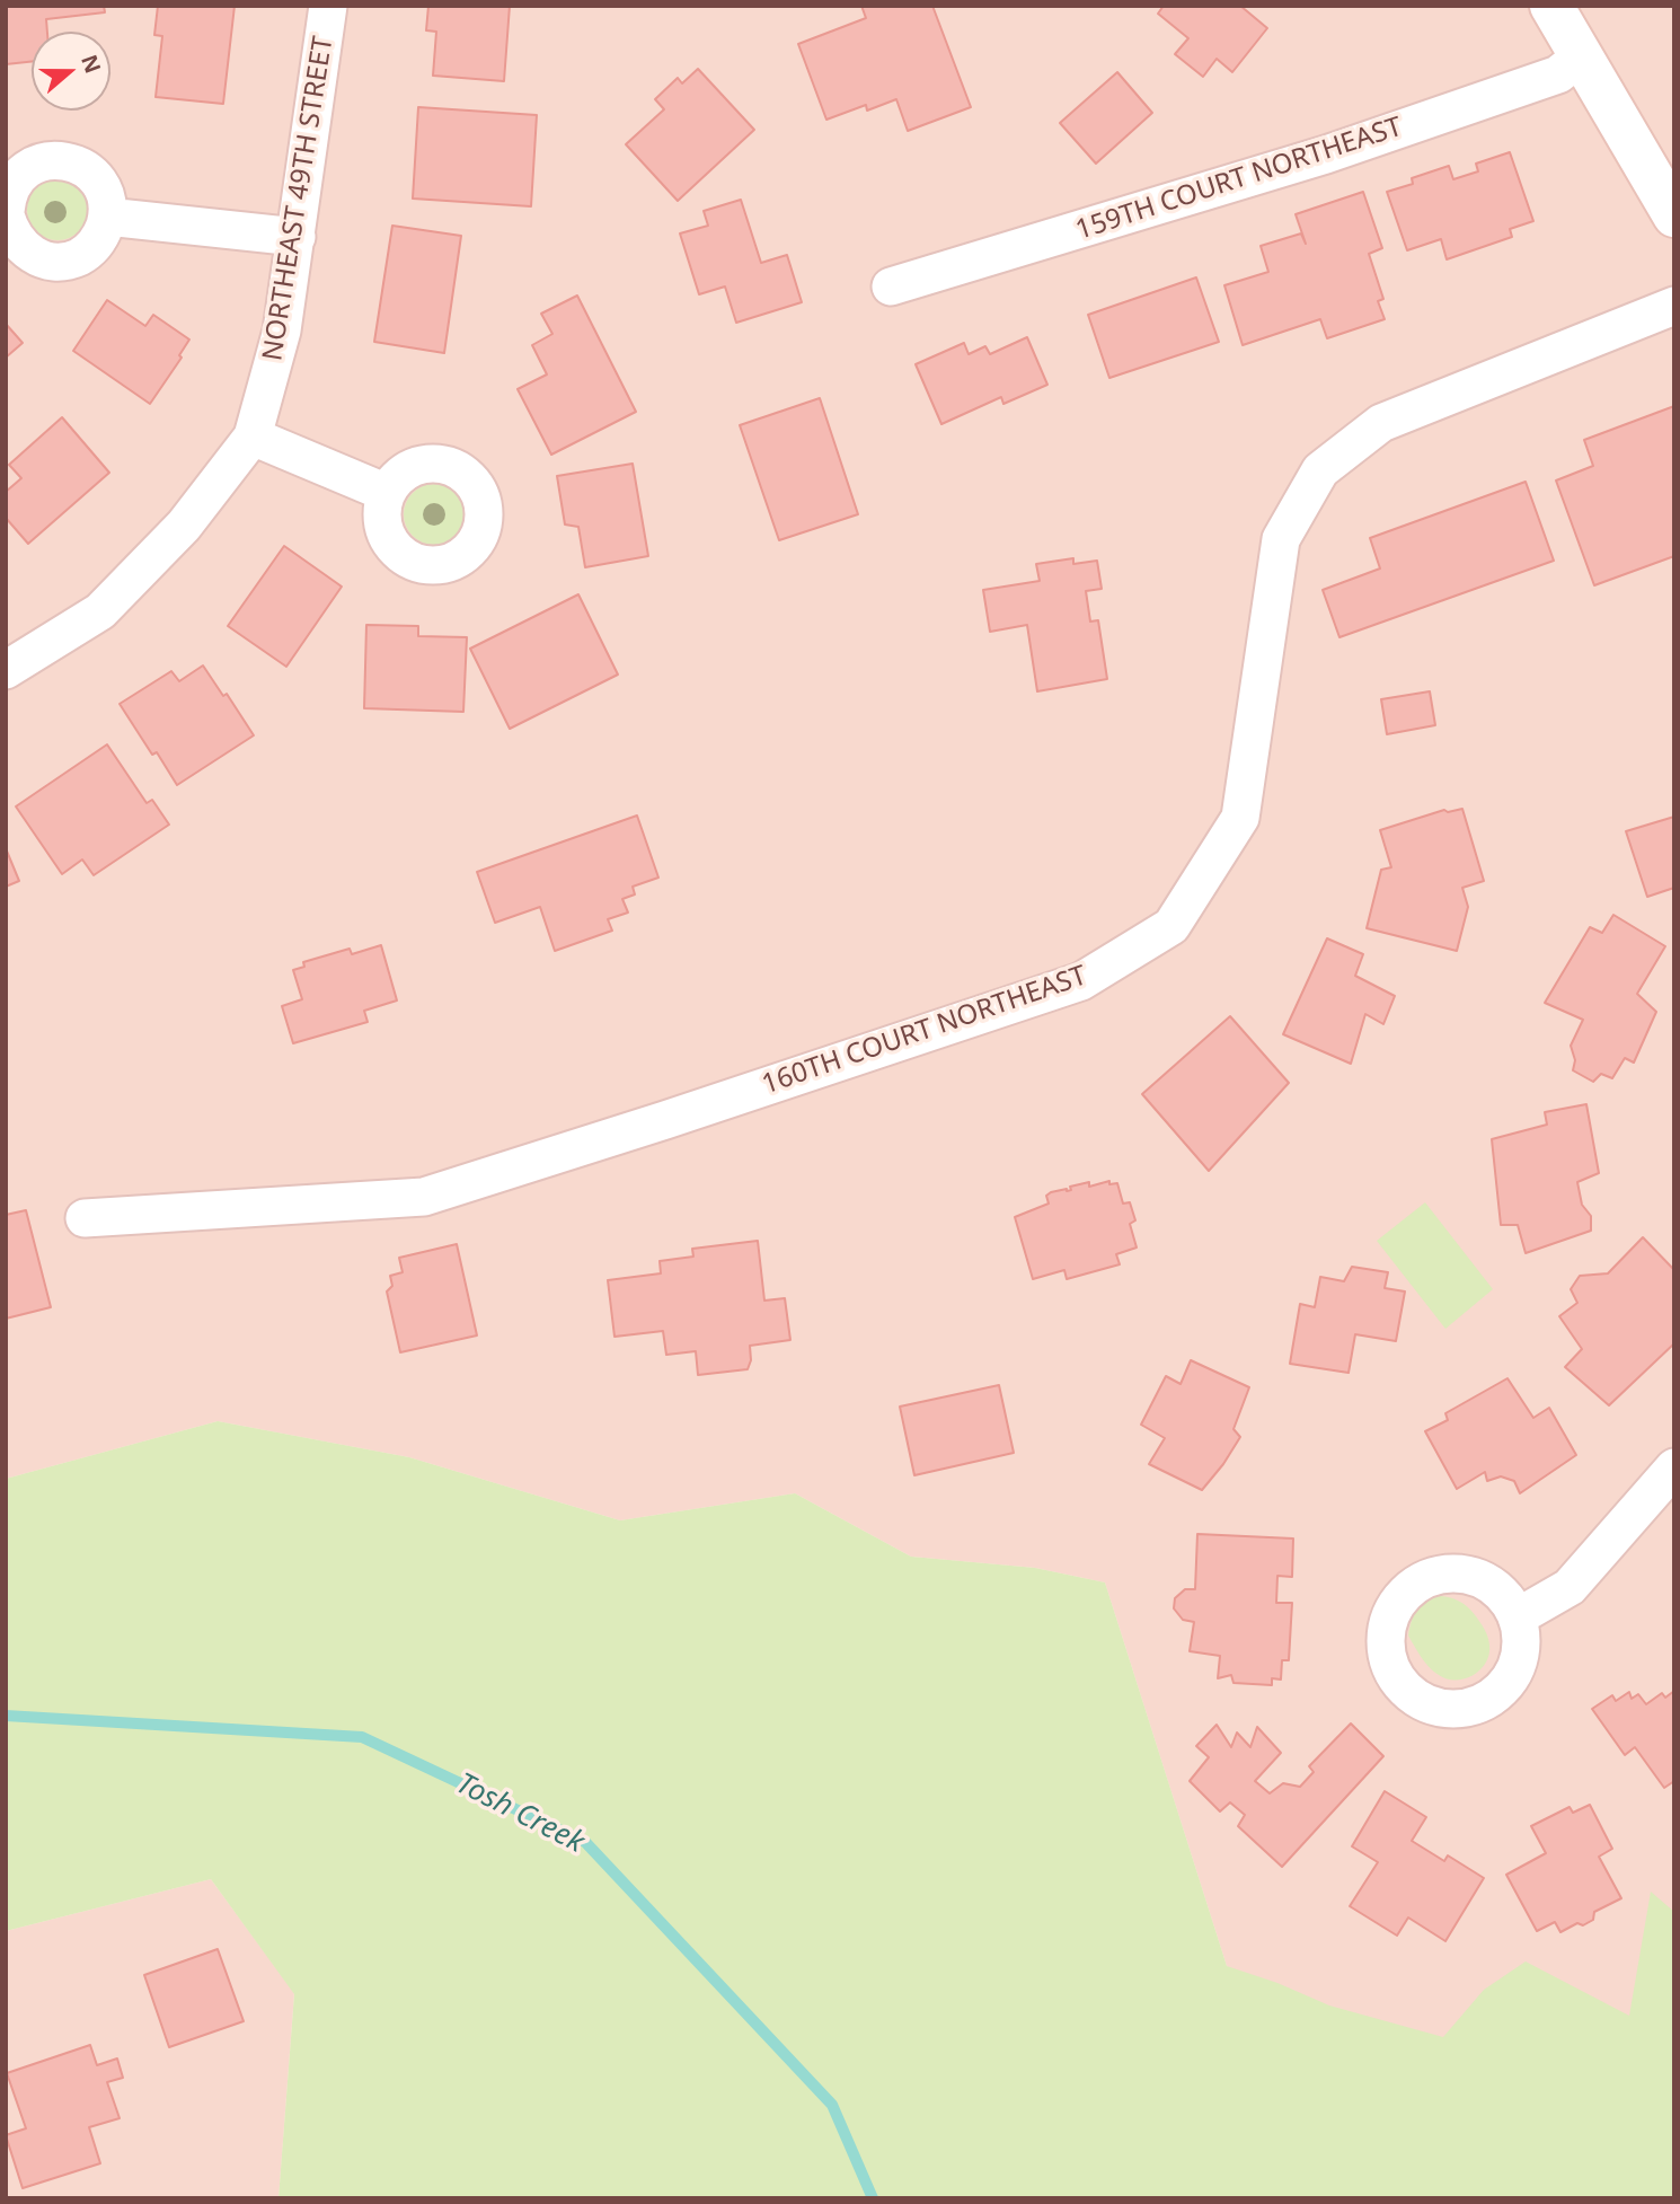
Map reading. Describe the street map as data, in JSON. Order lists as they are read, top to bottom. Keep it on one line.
{"streets":{"street":["159TH COURT NORTHEAST","NORTHEAST 49TH STREET","160TH COURT NORTHEAST"]},"water":["Tosh Creek"],"north":"right"}
